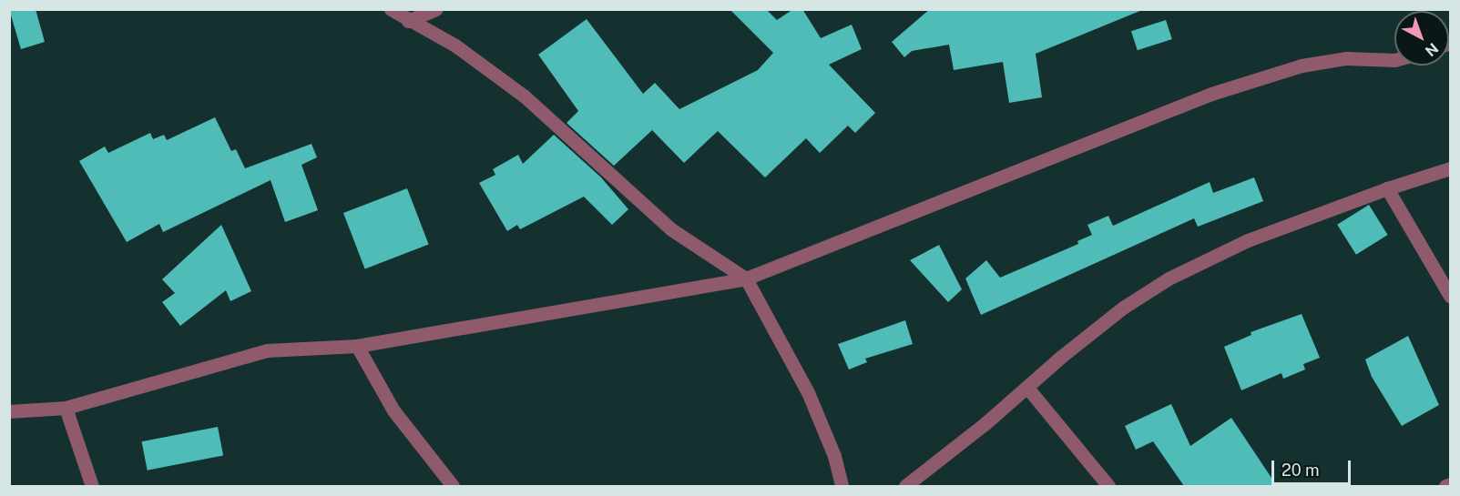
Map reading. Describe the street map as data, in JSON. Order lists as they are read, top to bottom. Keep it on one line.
{"scale_bar":"20 m","north":"bottom right"}
